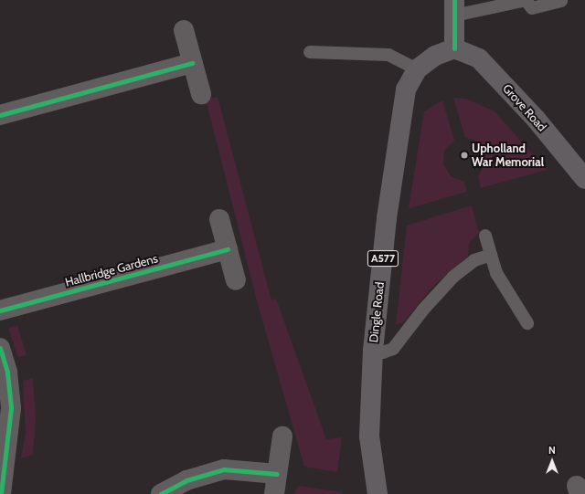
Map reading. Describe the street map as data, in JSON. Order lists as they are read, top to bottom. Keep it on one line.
{"streets":{"main road":["Grove Road","A577","Dingle Road"],"street":["Hallbridge Gardens"]},"crossings":[["Grove Road","Dingle Road"]],"places":["Upholland War Memorial"],"north":"top"}
